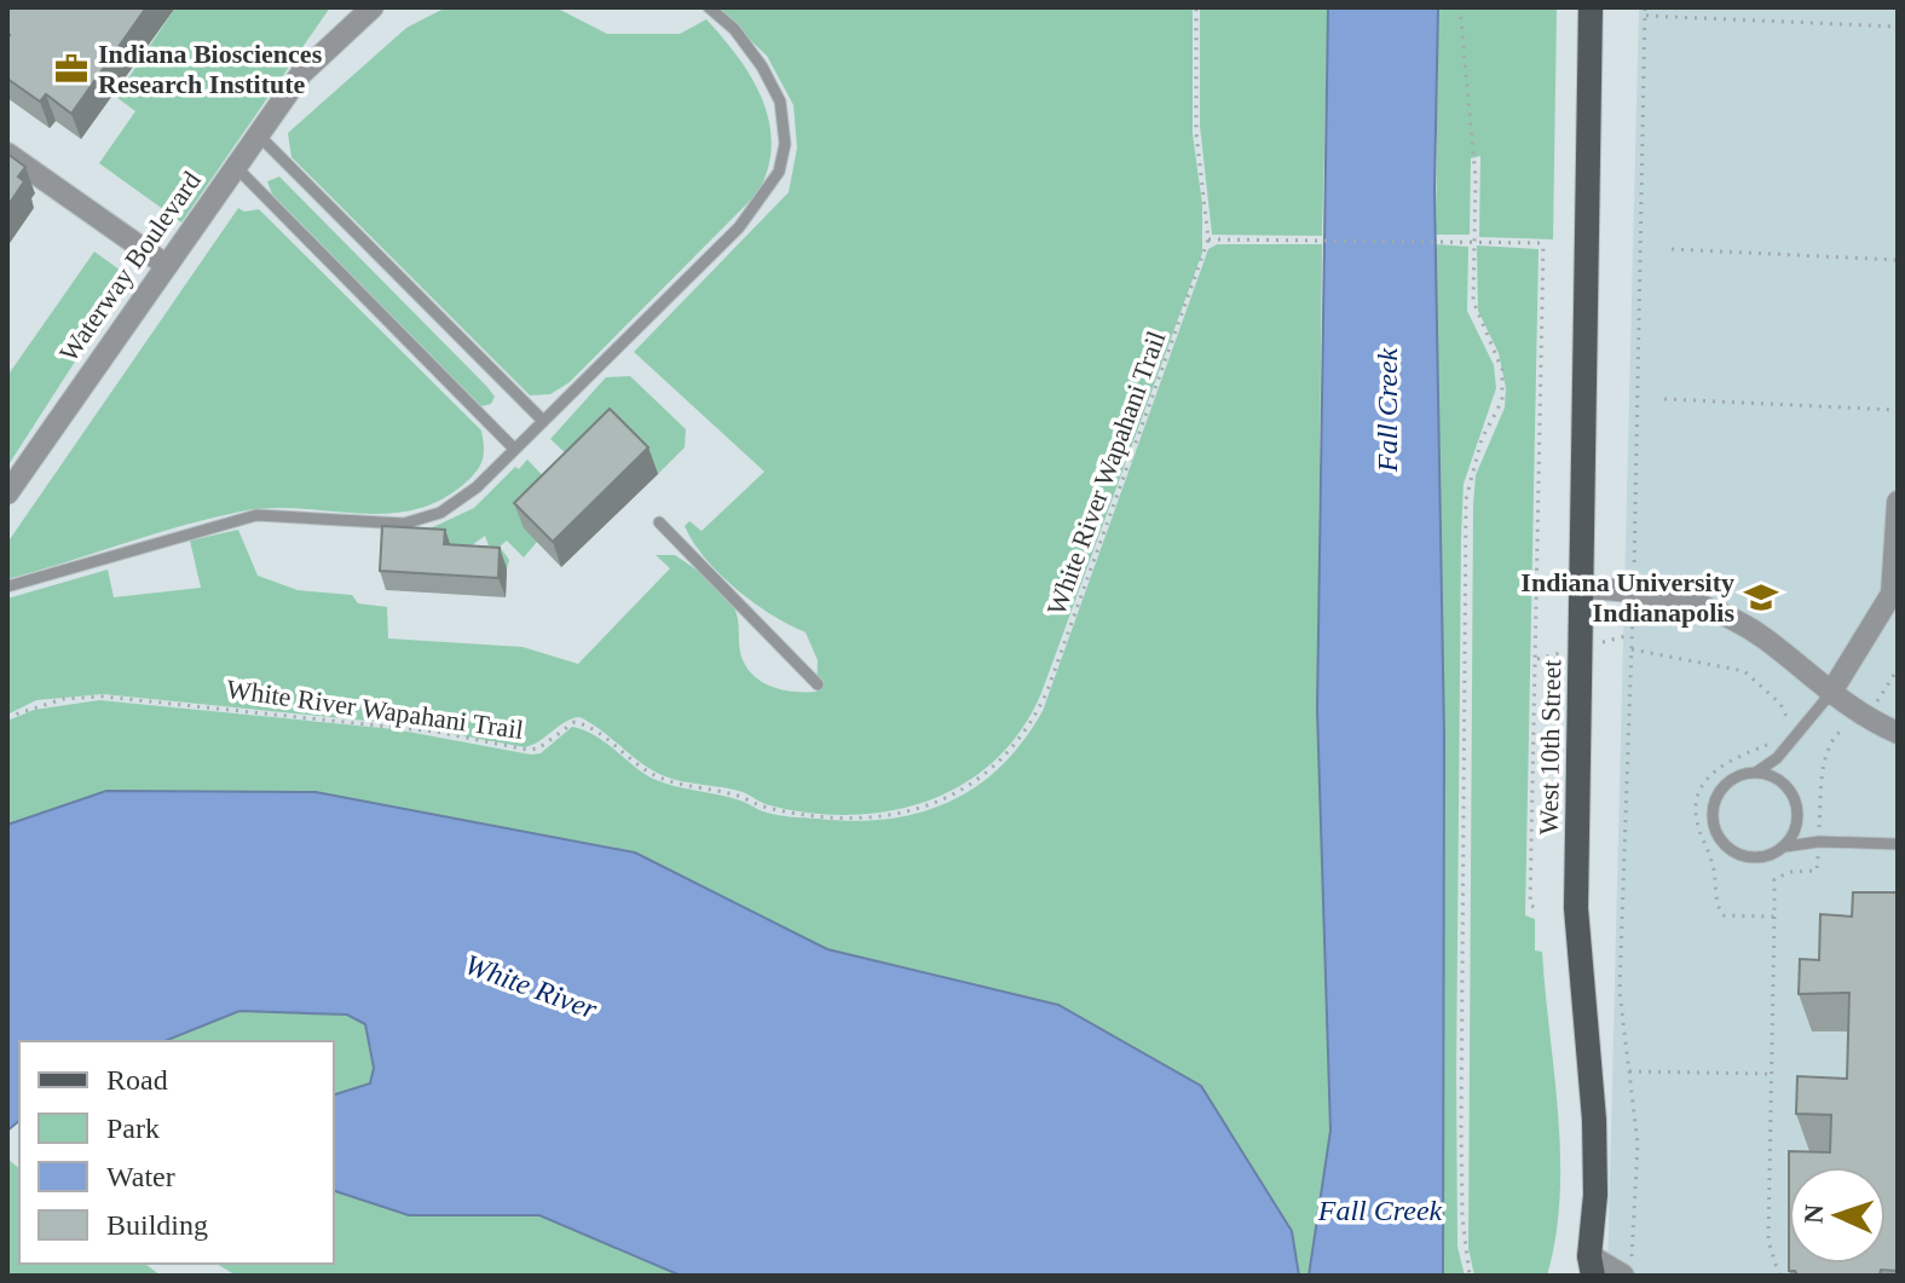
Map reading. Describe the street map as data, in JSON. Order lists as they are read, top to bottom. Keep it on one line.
{"streets":{"main road":["West 10th Street"],"street":["Waterway Boulevard"],"path":["White River Wapahani Trail"]},"water":["Fall Creek","White River"],"places":{"office":["Indiana Biosciences Research Institute"],"school or university":["Indiana University Indianapolis"]},"legend":["Road","Park","Water","Building"],"north":"left"}
